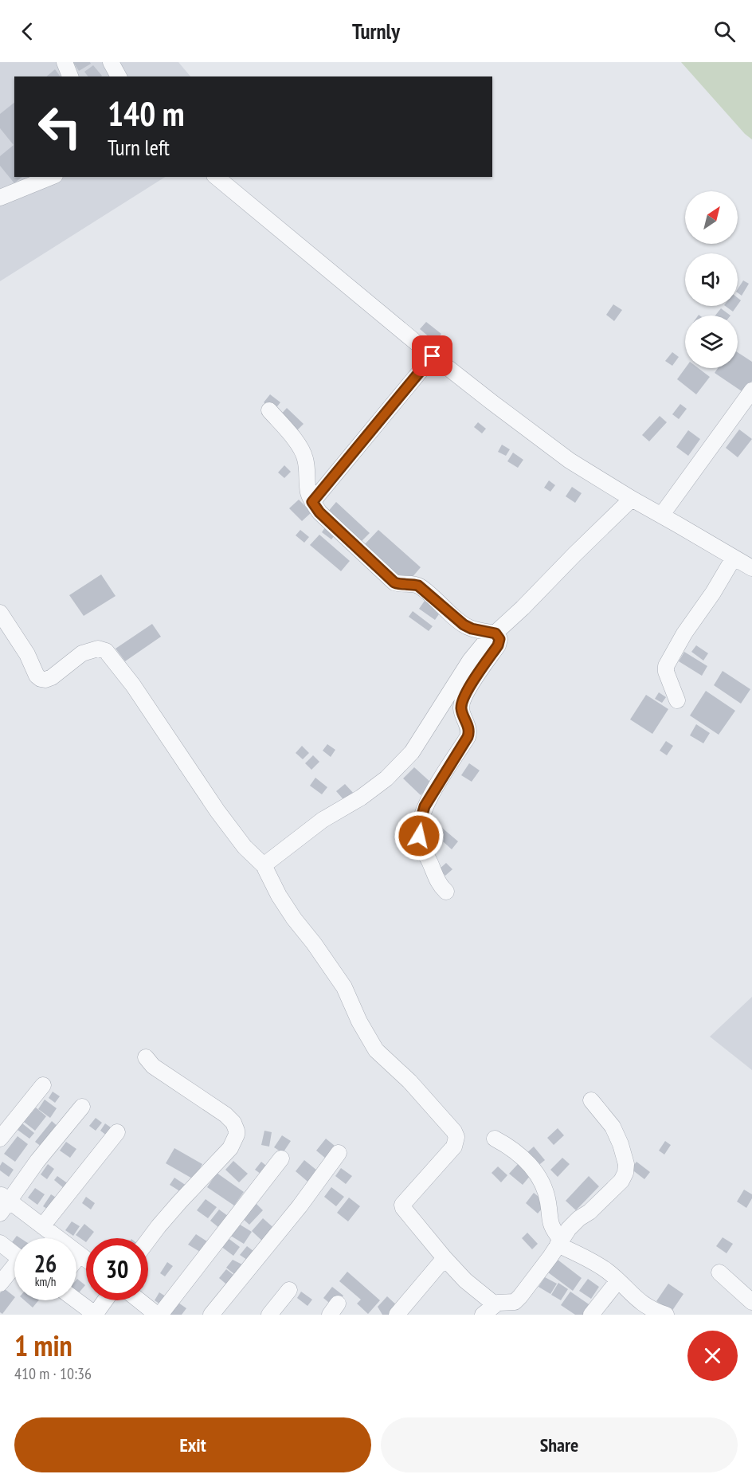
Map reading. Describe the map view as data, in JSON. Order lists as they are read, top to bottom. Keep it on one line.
{"north":"top right","page":{"header":"Turnly","turn":["140 m","Turn left"],"speed":"26 km/h","limit":"30","heading":["1 min","410 m · 10:36"],"buttons":["Exit","Share"]}}
